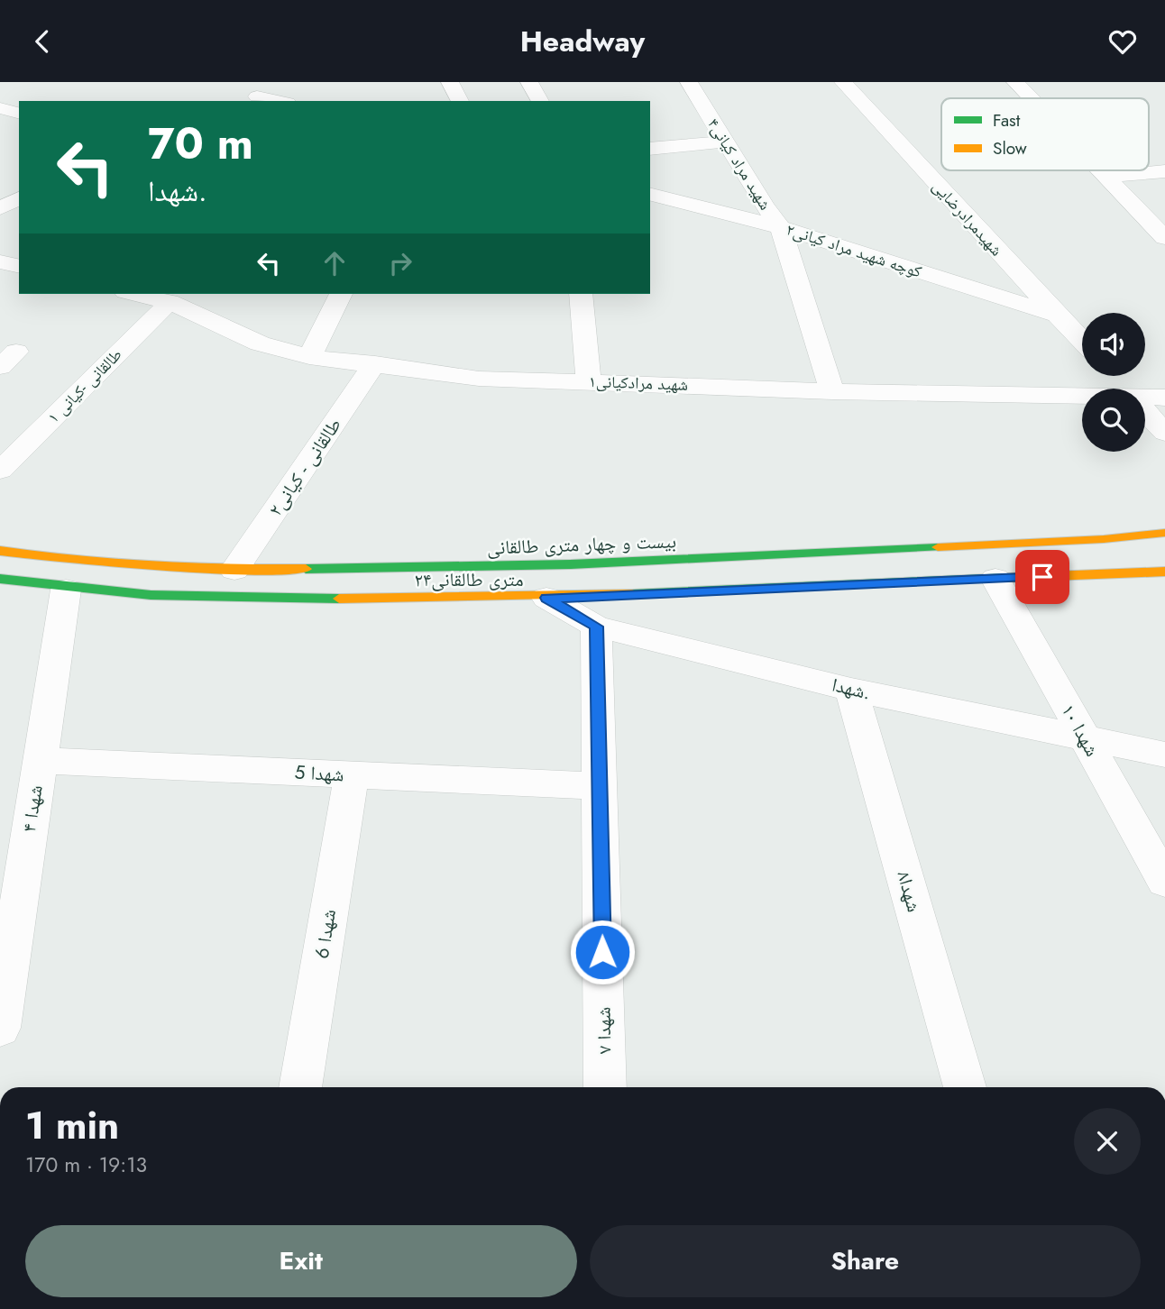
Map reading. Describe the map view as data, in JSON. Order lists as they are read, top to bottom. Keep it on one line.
{"streets":{"main road":["بیست و چهار متری طالقانی","۲۴متری طالقانی"],"street":["شهید مراد کیانی۴","شهیدمرادرضایی","کوچه شهید مراد کیانی۲","شهید مرادکیانی۱","طالقانی -کیانی ۱","طالقانی - کیانی۲","شهدا.","شهدا ۱۰","شهدا 5","شهدا ۴","شهدا۸","شهدا 6","شهدا ۷"]},"crossings":[["شهید مراد کیانی۴","کوچه شهید مراد کیانی۲"],["شهید مراد کیانی۴","شهید مرادکیانی۱"],["شهیدمرادرضایی","کوچه شهید مراد کیانی۲"],["شهید مرادکیانی۱","طالقانی -کیانی ۱"],["شهید مرادکیانی۱","طالقانی - کیانی۲"],["طالقانی - کیانی۲","بیست و چهار متری طالقانی"],["۲۴متری طالقانی","شهدا."],["۲۴متری طالقانی","شهدا ۱۰"],["۲۴متری طالقانی","شهدا ۴"],["شهدا.","شهدا ۱۰"],["شهدا.","شهدا۸"],["شهدا.","شهدا ۷"],["شهدا 5","شهدا ۴"],["شهدا 5","شهدا 6"],["شهدا 5","شهدا ۷"]],"legend":["Fast","Slow"],"page":{"header":"Headway","turn":["70 m","شهدا."],"heading":["1 min","170 m · 19:13"],"buttons":["Exit","Share"]}}
